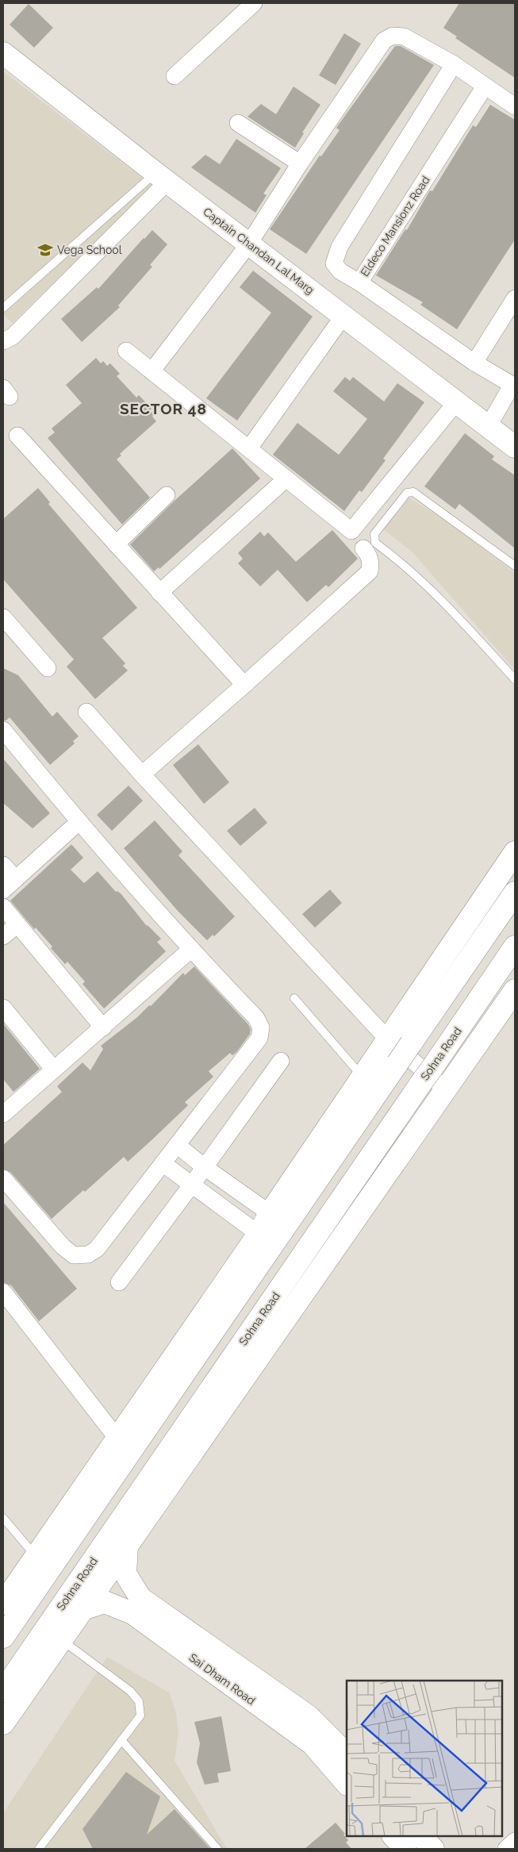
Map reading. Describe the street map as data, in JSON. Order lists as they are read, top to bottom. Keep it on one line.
{"streets":{"main road":["Captain Chandan Lal Marg","Sohna Road","Sai Dham Road"],"street":["Eldeco Mansionz Road"]},"districts":["SECTOR 48"],"places":{"school or university":["Vega School"]}}
